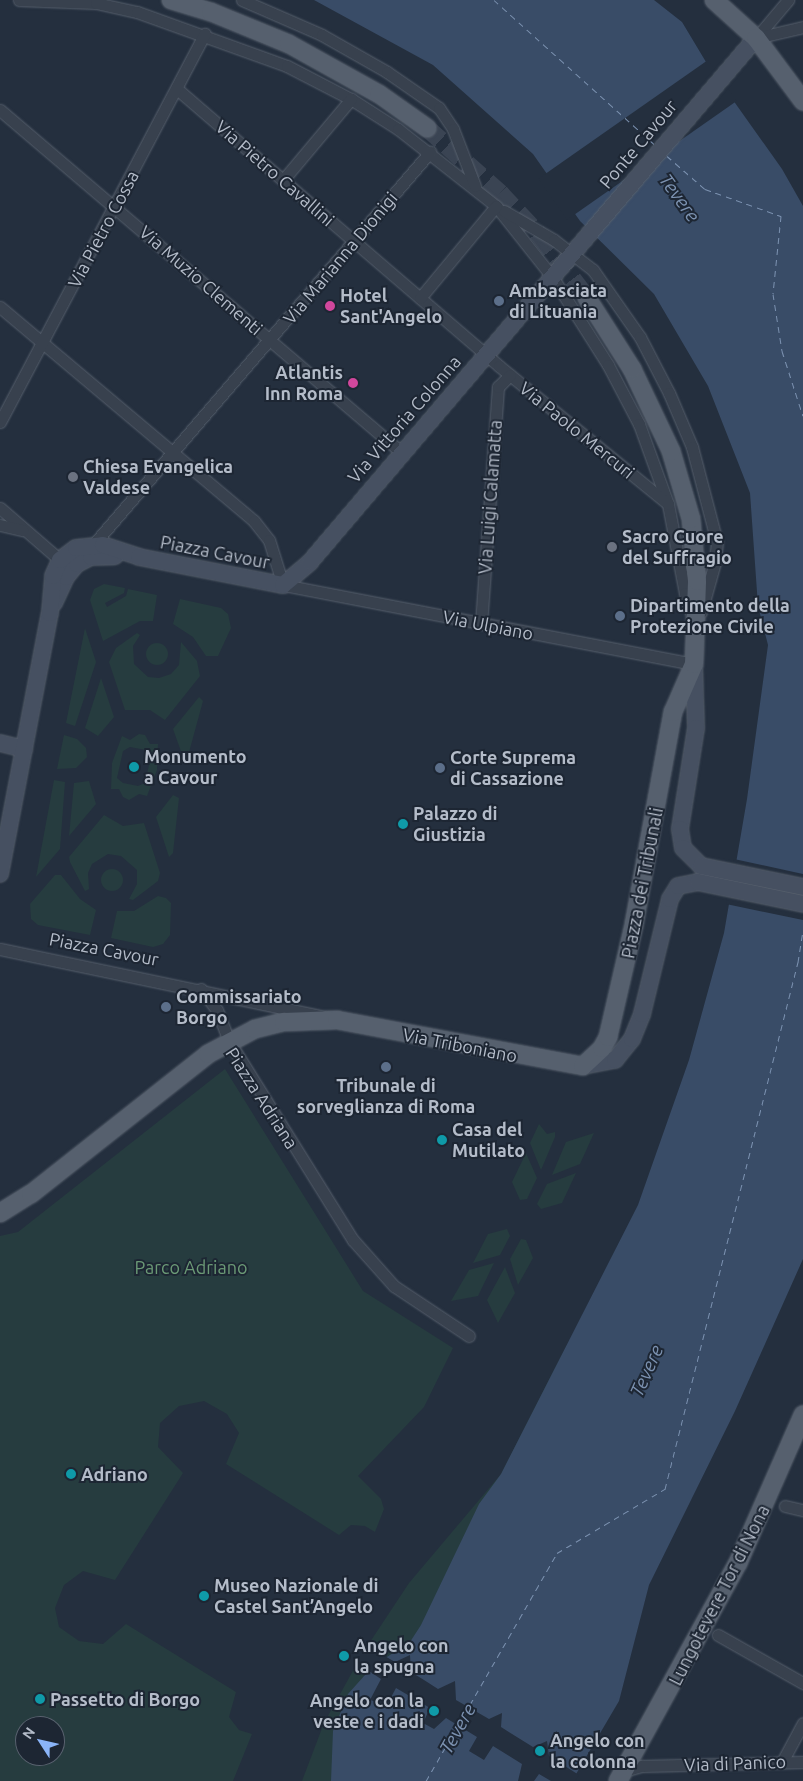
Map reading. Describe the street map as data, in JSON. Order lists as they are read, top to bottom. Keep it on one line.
{"streets":{"main road":["Piazza dei Tribunali","Via Triboniano","Piazza Adriana","Lungotevere Tor di Nona"],"street":["Ponte Cavour","Via Pietro Cavallini","Via Pietro Cossa","Via Marianna Dionigi","Via Muzio Clementi","Via Vittoria Colonna","Via Paolo Mercuri","Via Luigi Calamatta","Piazza Cavour","Via Ulpiano","Via di Panico"]},"crossings":[["Ponte Cavour","Via Vittoria Colonna"],["Via Pietro Cavallini","Via Pietro Cossa"],["Via Pietro Cavallini","Via Marianna Dionigi"],["Via Pietro Cavallini","Via Vittoria Colonna"],["Via Pietro Cavallini","Via Paolo Mercuri"],["Via Pietro Cossa","Via Muzio Clementi"],["Via Marianna Dionigi","Via Muzio Clementi"],["Via Marianna Dionigi","Piazza Cavour"],["Via Muzio Clementi","Via Vittoria Colonna"],["Via Vittoria Colonna","Via Paolo Mercuri"],["Via Vittoria Colonna","Piazza Cavour"],["Via Vittoria Colonna","Via Ulpiano"],["Via Paolo Mercuri","Via Luigi Calamatta"],["Via Luigi Calamatta","Via Ulpiano"],["Piazza Cavour","Via Ulpiano"],["Piazza Cavour","Via Triboniano"],["Via Ulpiano","Piazza dei Tribunali"],["Piazza dei Tribunali","Via Triboniano"],["Via Triboniano","Piazza Adriana"],["Lungotevere Tor di Nona","Via di Panico"]],"water":["Tevere"],"parks":["Parco Adriano"],"places":["Ambasciata di Lituania","Hotel Sant'Angelo","Atlantis Inn Roma","Chiesa Evangelica Valdese","Sacro Cuore del Suffragio","Dipartimento della Protezione Civile","Monumento a Cavour","Corte Suprema di Cassazione","Palazzo di Giustizia","Commissariato Borgo","Tribunale di sorveglianza di Roma","Casa del Mutilato","Adriano","Museo Nazionale di Castel Sant’Angelo","Angelo con la spugna","Passetto di Borgo","Angelo con la veste e i dadi","Angelo con la colonna"],"north":"top left"}
